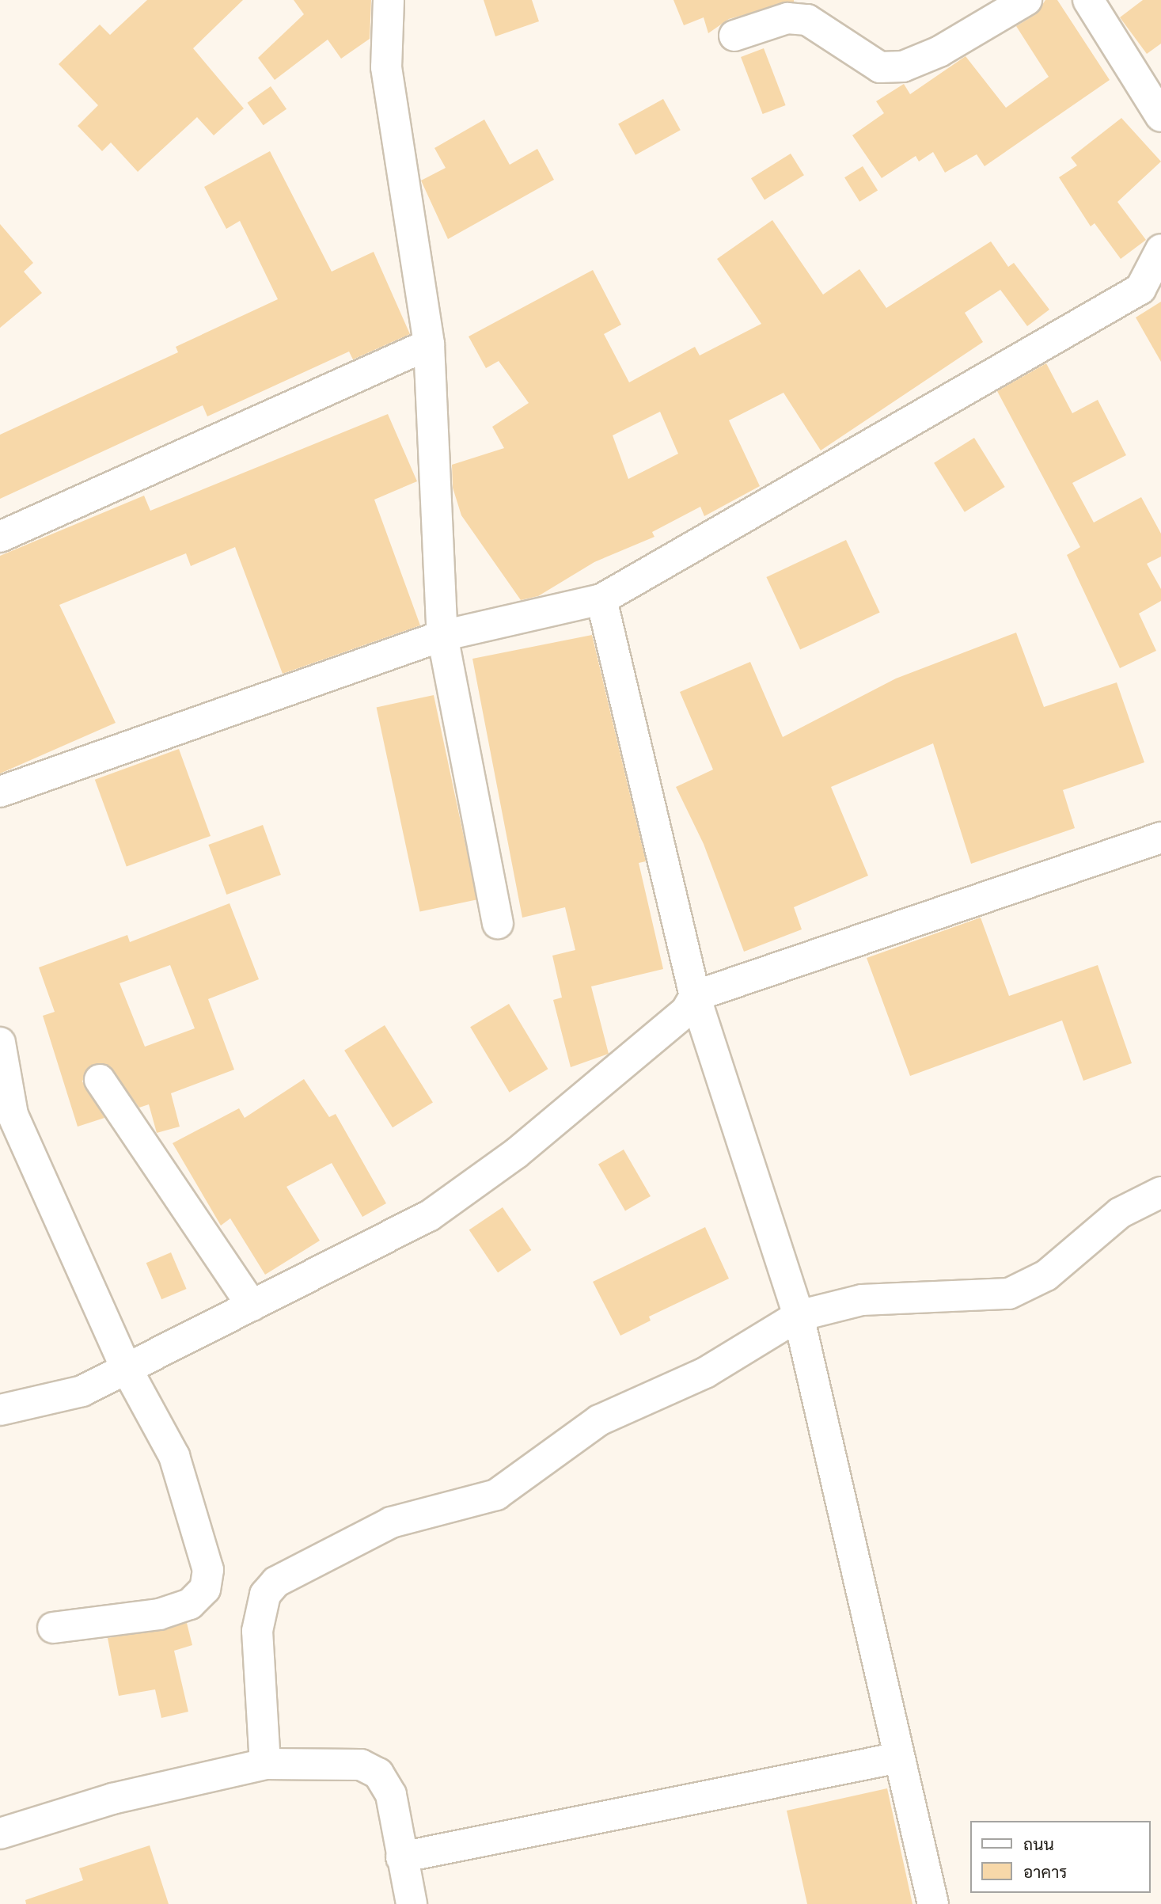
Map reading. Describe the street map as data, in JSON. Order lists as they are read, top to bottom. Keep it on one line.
{"legend":["ถนน","อาคาร"]}
